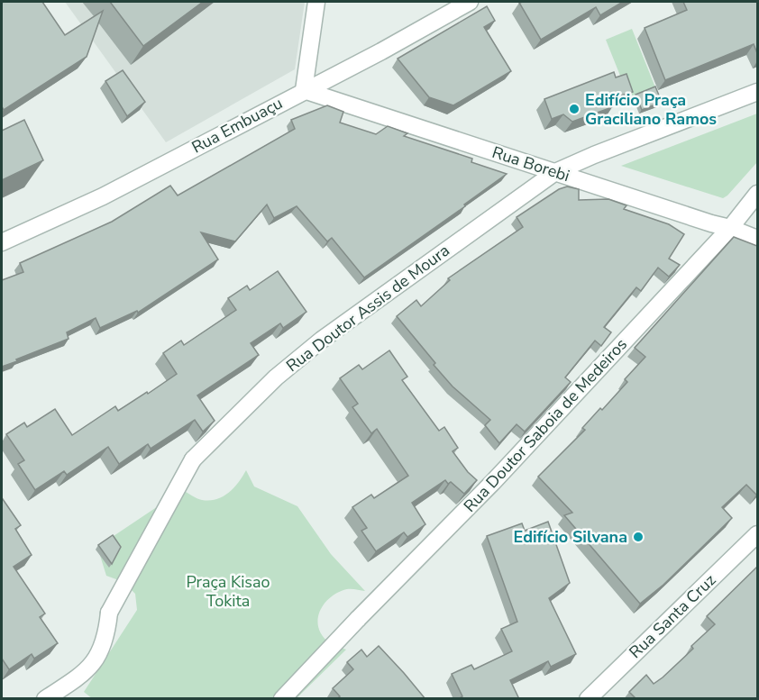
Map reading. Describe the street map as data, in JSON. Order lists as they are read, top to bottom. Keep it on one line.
{"streets":{"street":["Rua Embuaçu","Rua Borebi","Rua Doutor Assis de Moura","Rua Doutor Saboia de Medeiros","Rua Santa Cruz"]},"crossings":[["Rua Embuaçu","Rua Borebi"],["Rua Borebi","Rua Doutor Assis de Moura"],["Rua Borebi","Rua Doutor Saboia de Medeiros"]],"parks":["Praça Kisao Tokita"],"places":["Edifício Praça Graciliano Ramos","Edifício Silvana"]}
